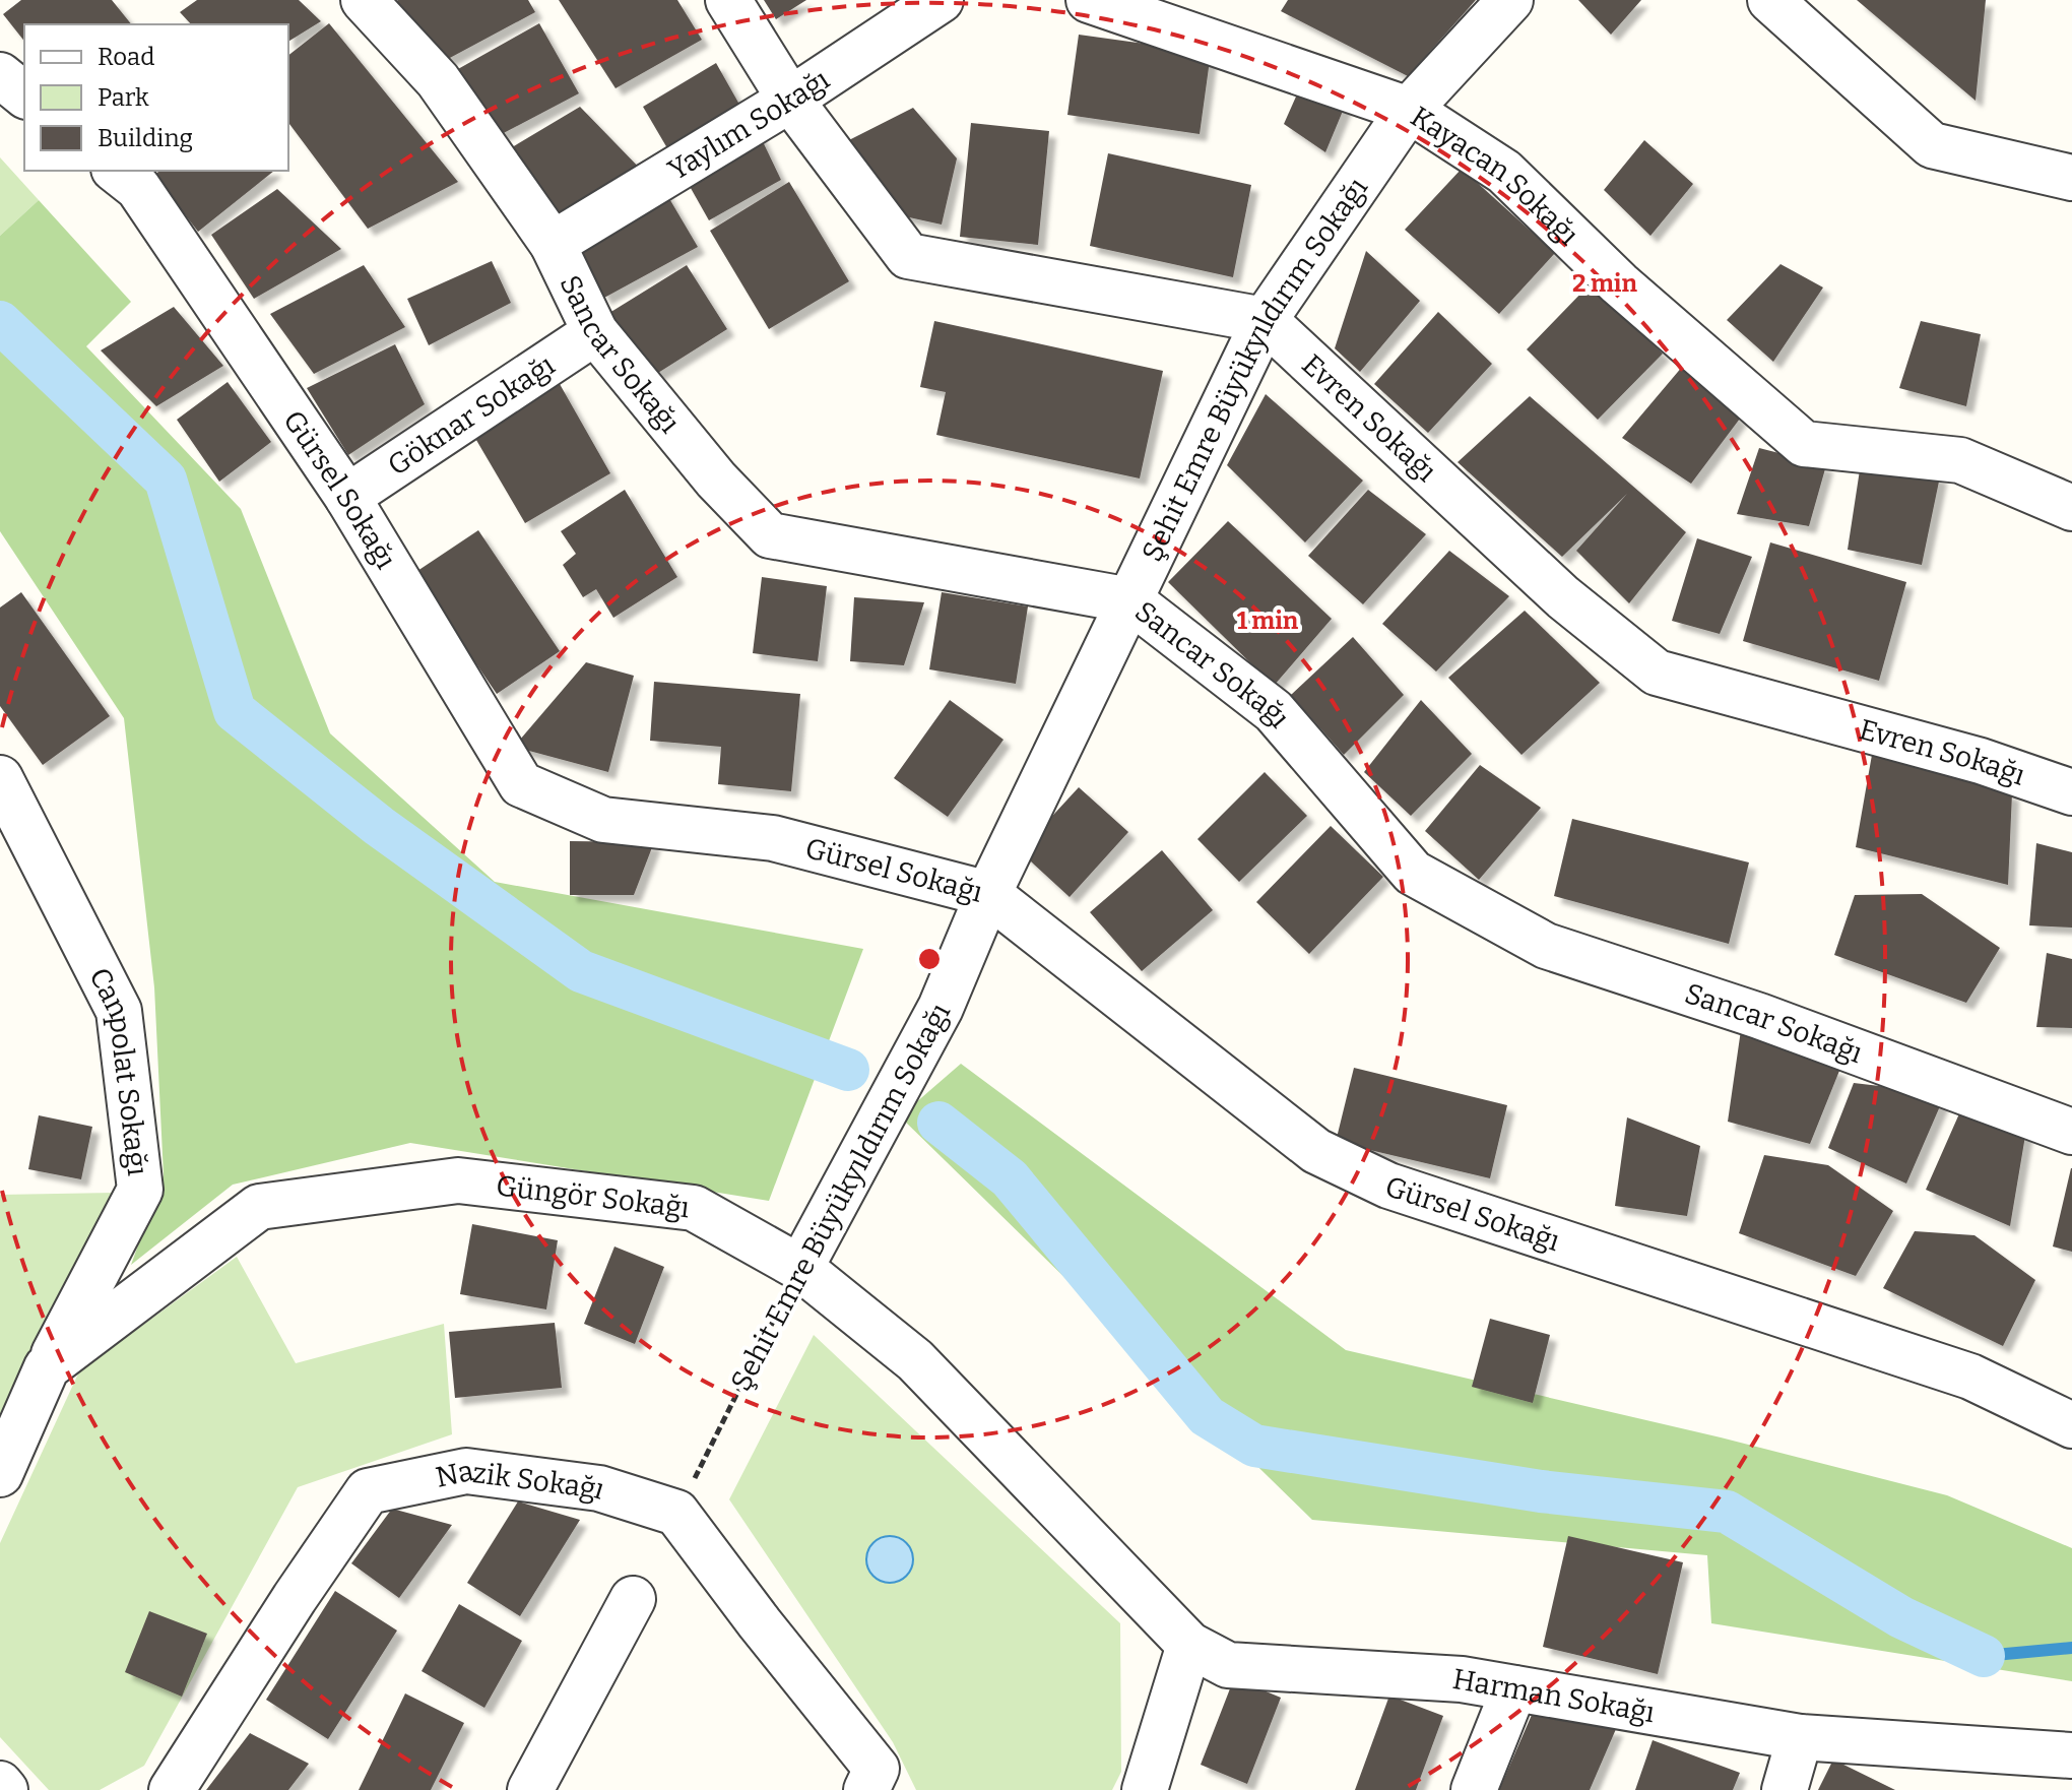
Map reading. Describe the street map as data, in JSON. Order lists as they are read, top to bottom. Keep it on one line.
{"streets":{"street":["Yaylım Sokağı","Kayacan Sokağı","Sancar Sokağı","Şehit Emre Büyükyıldırım Sokağı","Göknar Sokağı","Evren Sokağı","Gürsel Sokağı","Canpolat Sokağı","Güngör Sokağı","Nazik Sokağı","Harman Sokağı"]},"crossings":[["Yaylım Sokağı","Sancar Sokağı"],["Kayacan Sokağı","Şehit Emre Büyükyıldırım Sokağı"],["Sancar Sokağı","Şehit Emre Büyükyıldırım Sokağı"],["Sancar Sokağı","Göknar Sokağı"],["Şehit Emre Büyükyıldırım Sokağı","Evren Sokağı"],["Şehit Emre Büyükyıldırım Sokağı","Gürsel Sokağı"],["Şehit Emre Büyükyıldırım Sokağı","Güngör Sokağı"],["Şehit Emre Büyükyıldırım Sokağı","Nazik Sokağı"],["Göknar Sokağı","Gürsel Sokağı"],["Canpolat Sokağı","Güngör Sokağı"],["Güngör Sokağı","Harman Sokağı"]],"legend":["Road","Park","Building"],"rings":["2 min","1 min"]}
